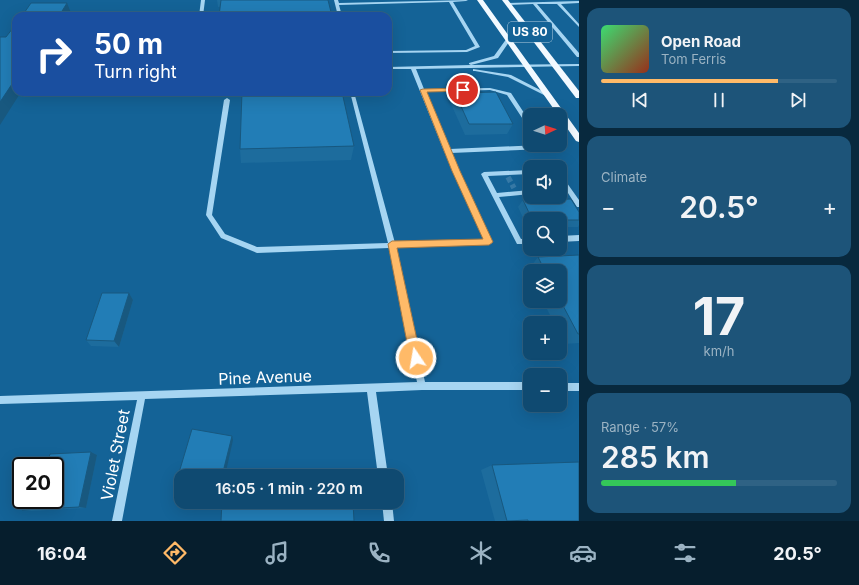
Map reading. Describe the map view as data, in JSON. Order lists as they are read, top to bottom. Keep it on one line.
{"streets":{"main road":["US 80"],"street":["Pine Avenue","Violet Street"]},"crossings":[["Pine Avenue","Violet Street"]],"north":"right","page":{"turn":["50 m","Turn right"],"song":["Open Road","Tom Ferris"],"map_buttons":["+","−"],"tile":["Climate",["17","km/h"],["Range · 57%","285 km"]],"heat":["−","20.5°","+"],"limit":"20","trip":"16:05 · 1 min · 220 m","tabs":["16:04","20.5°"]}}
